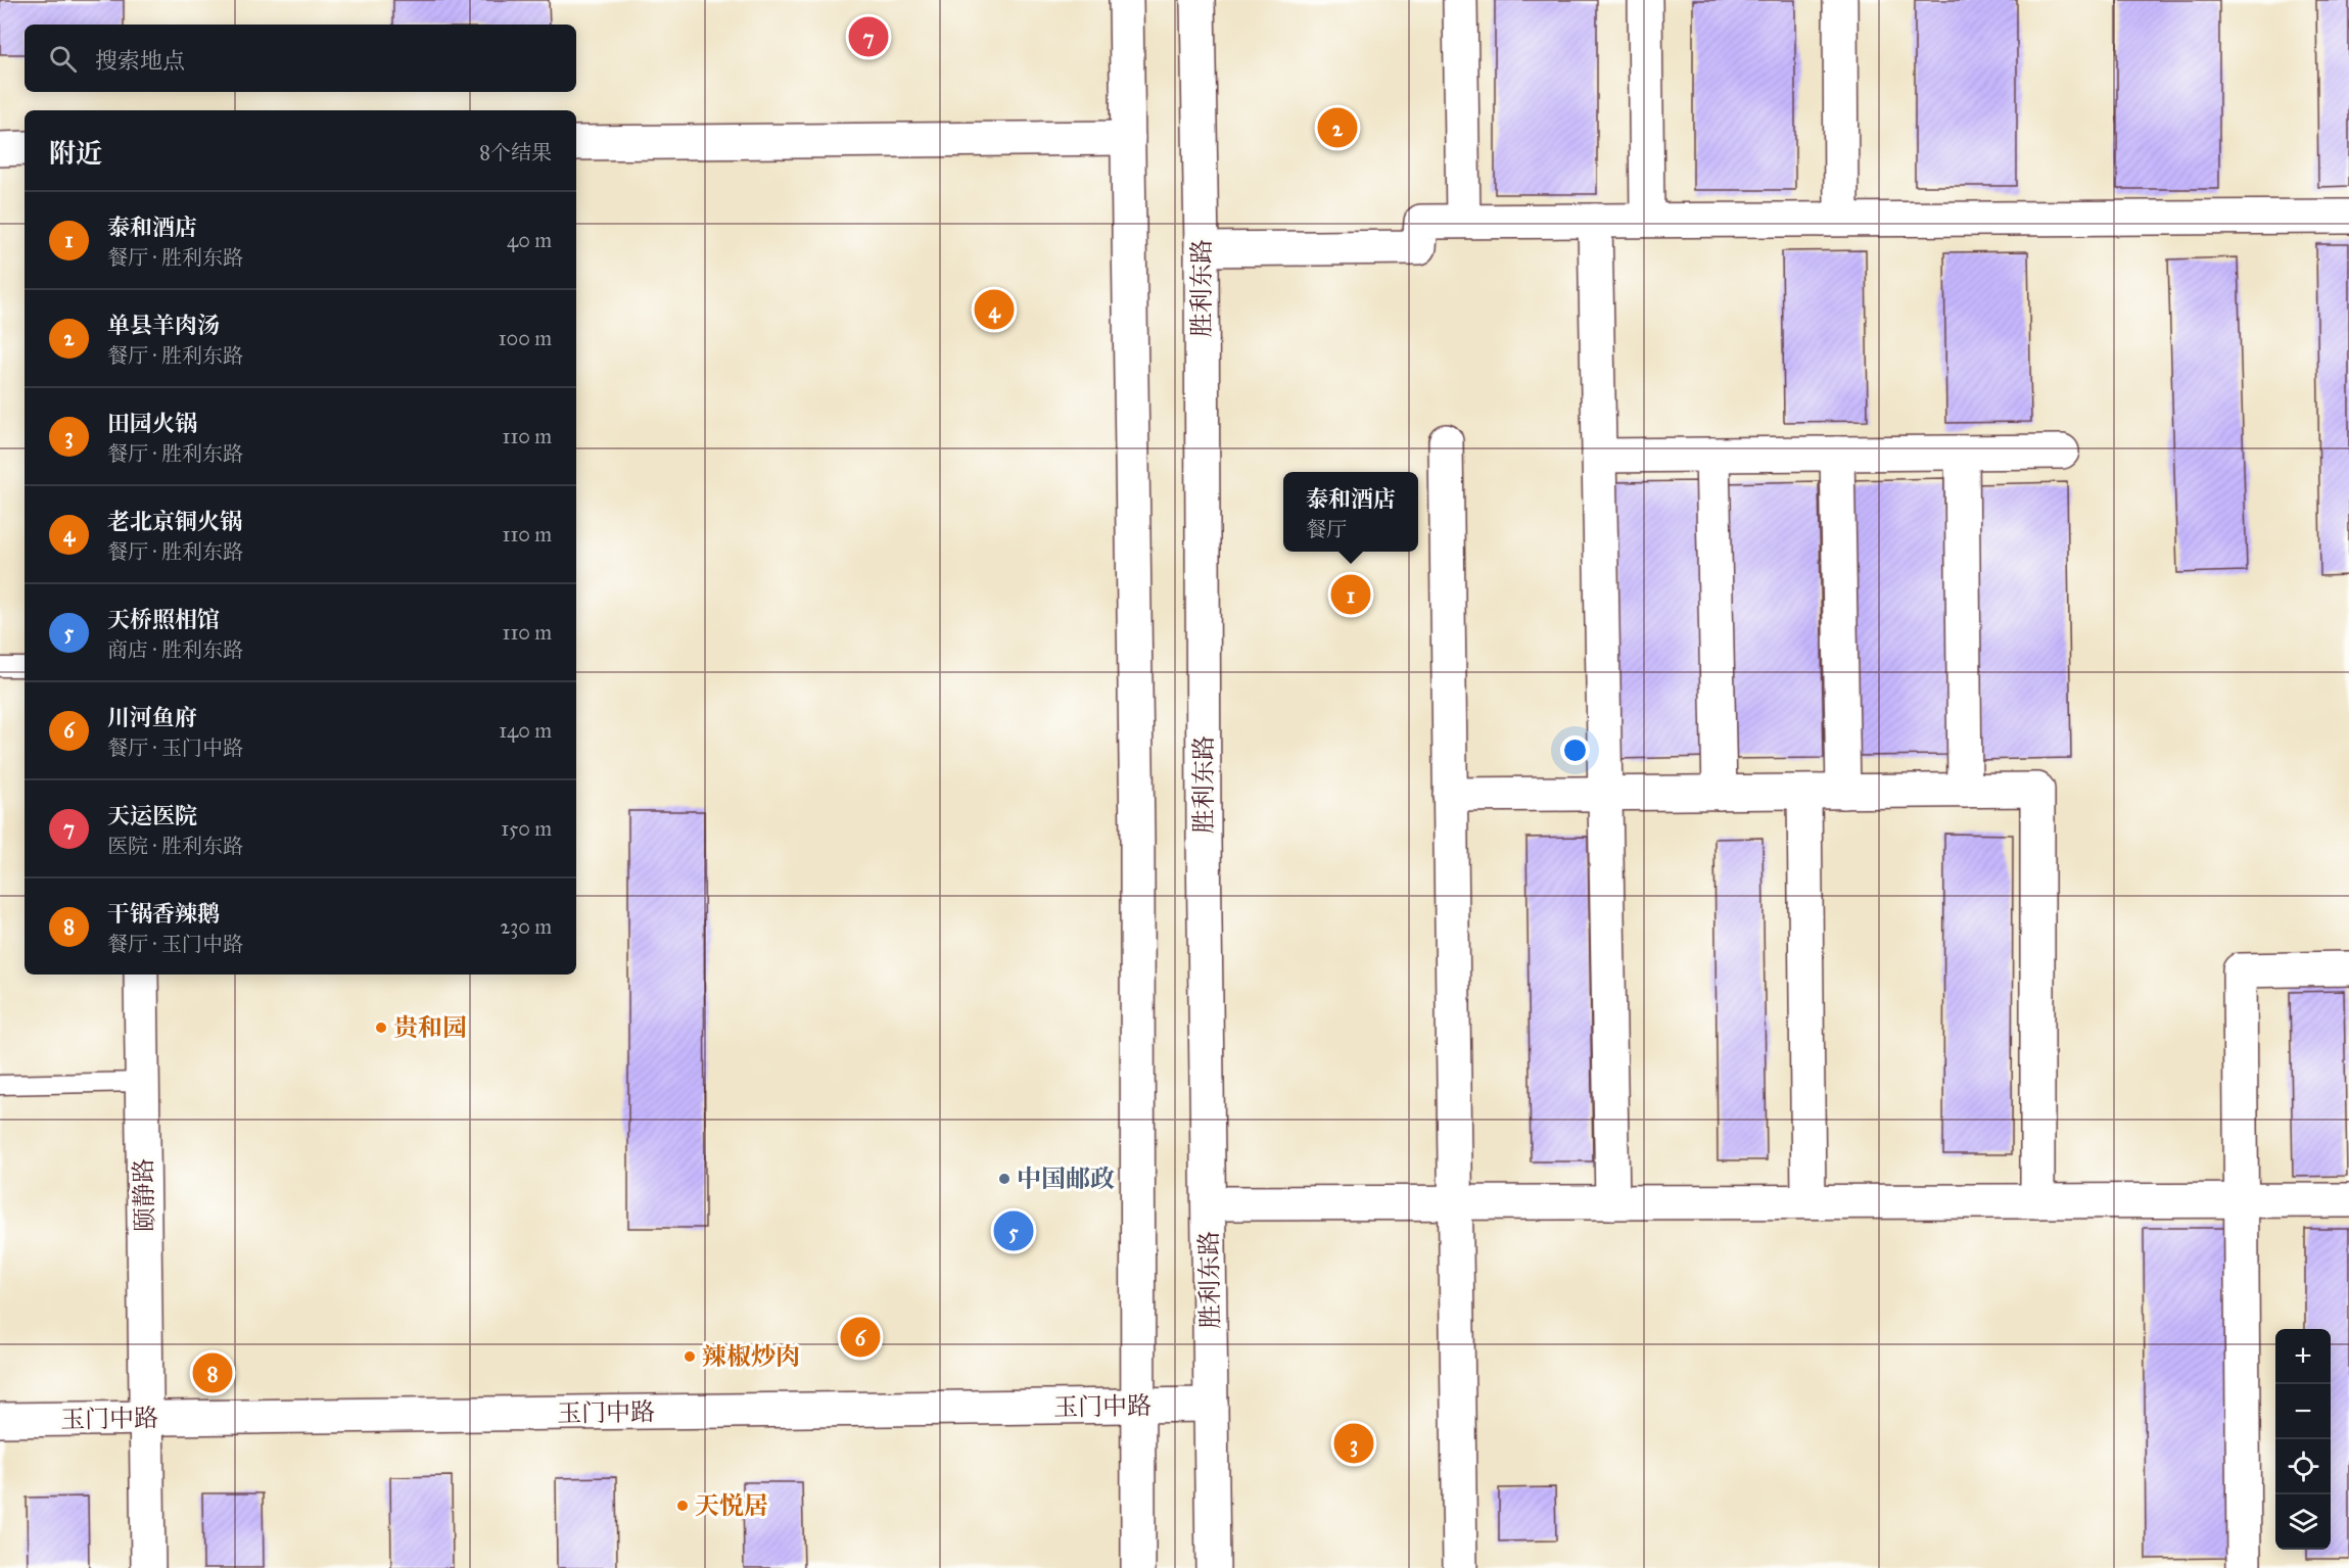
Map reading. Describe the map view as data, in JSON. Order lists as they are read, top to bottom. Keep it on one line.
{"streets":{"street":["胜利东路","颐静路","玉门中路"]},"crossings":[["胜利东路","玉门中路"],["颐静路","玉门中路"]],"places":["贵和园","中国邮政","辣椒炒肉","天悦居"],"page":{"pins":["7","2","4","1","5","6","8","3"],"search":"搜索地点","heading":["附近","8个结果"],"list":[{"mark":"1","name":"泰和酒店","note":"餐厅 · 胜利东路","value":"40 m"},{"mark":"2","name":"单县羊肉汤","note":"餐厅 · 胜利东路","value":"100 m"},{"mark":"3","name":"田园火锅","note":"餐厅 · 胜利东路","value":"110 m"},{"mark":"4","name":"老北京铜火锅","note":"餐厅 · 胜利东路","value":"110 m"},{"mark":"5","name":"天桥照相馆","note":"商店 · 胜利东路","value":"110 m"},{"mark":"6","name":"川河鱼府","note":"餐厅 · 玉门中路","value":"140 m"},{"mark":"7","name":"天运医院","note":"医院 · 胜利东路","value":"150 m"},{"mark":"8","name":"干锅香辣鹅","note":"餐厅 · 玉门中路","value":"230 m"}],"popup":["泰和酒店","餐厅"],"map_buttons":["+","−"]}}
